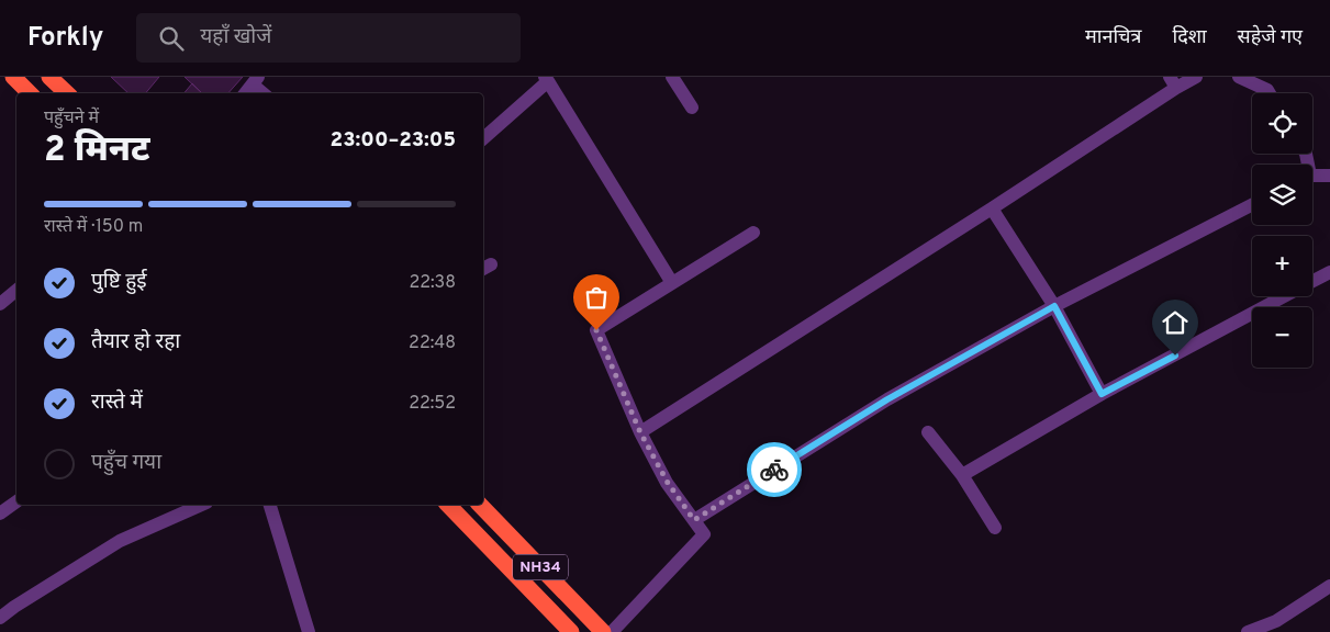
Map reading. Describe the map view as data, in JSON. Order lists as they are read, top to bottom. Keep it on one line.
{"streets":{"highway":["NH34"]},"page":{"header":"Forkly","search":"यहाँ खोजें","nav":["मानचित्र","दिशा","सहेजे गए"],"map_buttons":["+","−"],"heading":["2 मिनट","पहुँचने में","23:00–23:05"],"bar":"रास्ते में · 150 m","list":[["पुष्टि हुई","22:38"],["तैयार हो रहा","22:48"],["रास्ते में","22:52"],"पहुँच गया"]}}
